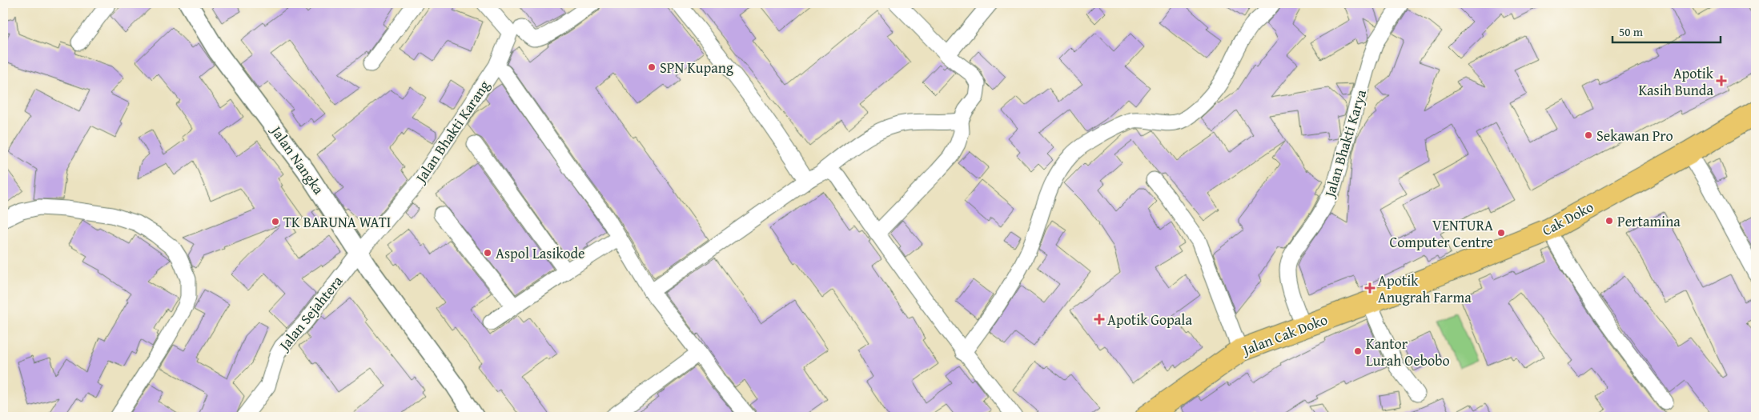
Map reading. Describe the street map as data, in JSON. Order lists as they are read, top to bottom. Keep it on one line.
{"streets":{"main road":["Cak Doko","Jalan Cak Doko"],"street":["Jalan Bhakti Karang","Jalan Bhakti Karya","Jalan Nangka","Jalan Sejahtera"]},"crossings":[["Jalan Bhakti Karang","Jalan Nangka"],["Jalan Bhakti Karang","Jalan Sejahtera"],["Jalan Bhakti Karya","Jalan Cak Doko"],["Jalan Nangka","Jalan Sejahtera"],["Cak Doko","Jalan Cak Doko"]],"places":{"other":["SPN Kupang","Sekawan Pro","Pertamina","TK BARUNA WATI","VENTURA Computer Centre","Aspol Lasikode","Kantor Lurah Oebobo"],"health":["Apotik Kasih Bunda","Apotik Anugrah Farma","Apotik Gopala"]},"scale_bar":"50 m"}
